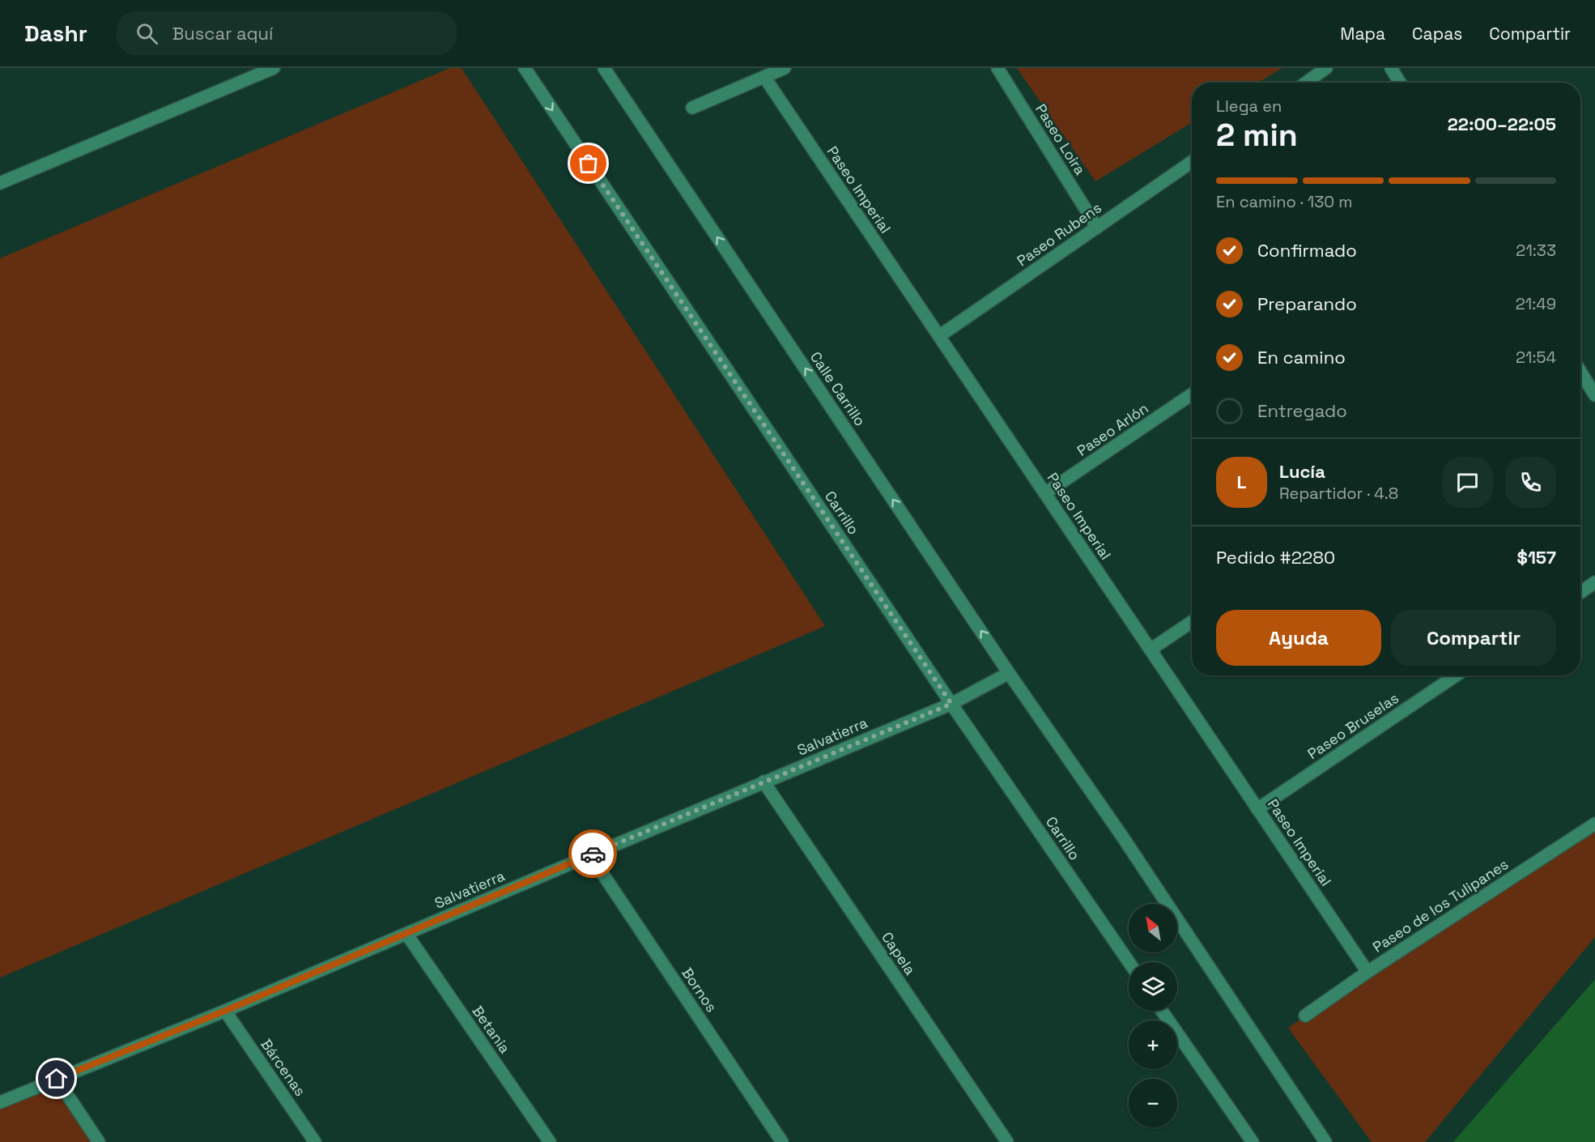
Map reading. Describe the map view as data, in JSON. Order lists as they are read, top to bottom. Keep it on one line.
{"streets":{"street":["Paseo Loira","Paseo Imperial","Paseo Rubens","Calle Carrillo","Paseo Arlón","Carrillo","Paseo Bruselas","Salvatierra","Paseo de los Tulipanes","Capela","Bornos","Betania","Bárcenas"]},"crossings":[["Paseo Loira","Paseo Rubens"],["Paseo Imperial","Paseo Rubens"],["Paseo Imperial","Paseo Arlón"],["Paseo Imperial","Paseo Bruselas"],["Paseo Imperial","Paseo de los Tulipanes"],["Carrillo","Salvatierra"],["Salvatierra","Capela"],["Salvatierra","Bornos"],["Salvatierra","Betania"],["Salvatierra","Bárcenas"]],"one_way":["Calle Carrillo","Carrillo"],"north":"top left","page":{"header":"Dashr","search":"Buscar aquí","nav":["Mapa","Capas","Compartir"],"heading":["2 min","Llega en","22:00–22:05"],"panel":["Lucía","Repartidor · 4.8","Pedido #2280","$157"],"bar":"En camino · 130 m","list":[["Confirmado","21:33"],["Preparando","21:49"],["En camino","21:54"],"Entregado"],"round":"L","buttons":["Ayuda","Compartir"],"map_buttons":["+","−"]}}
